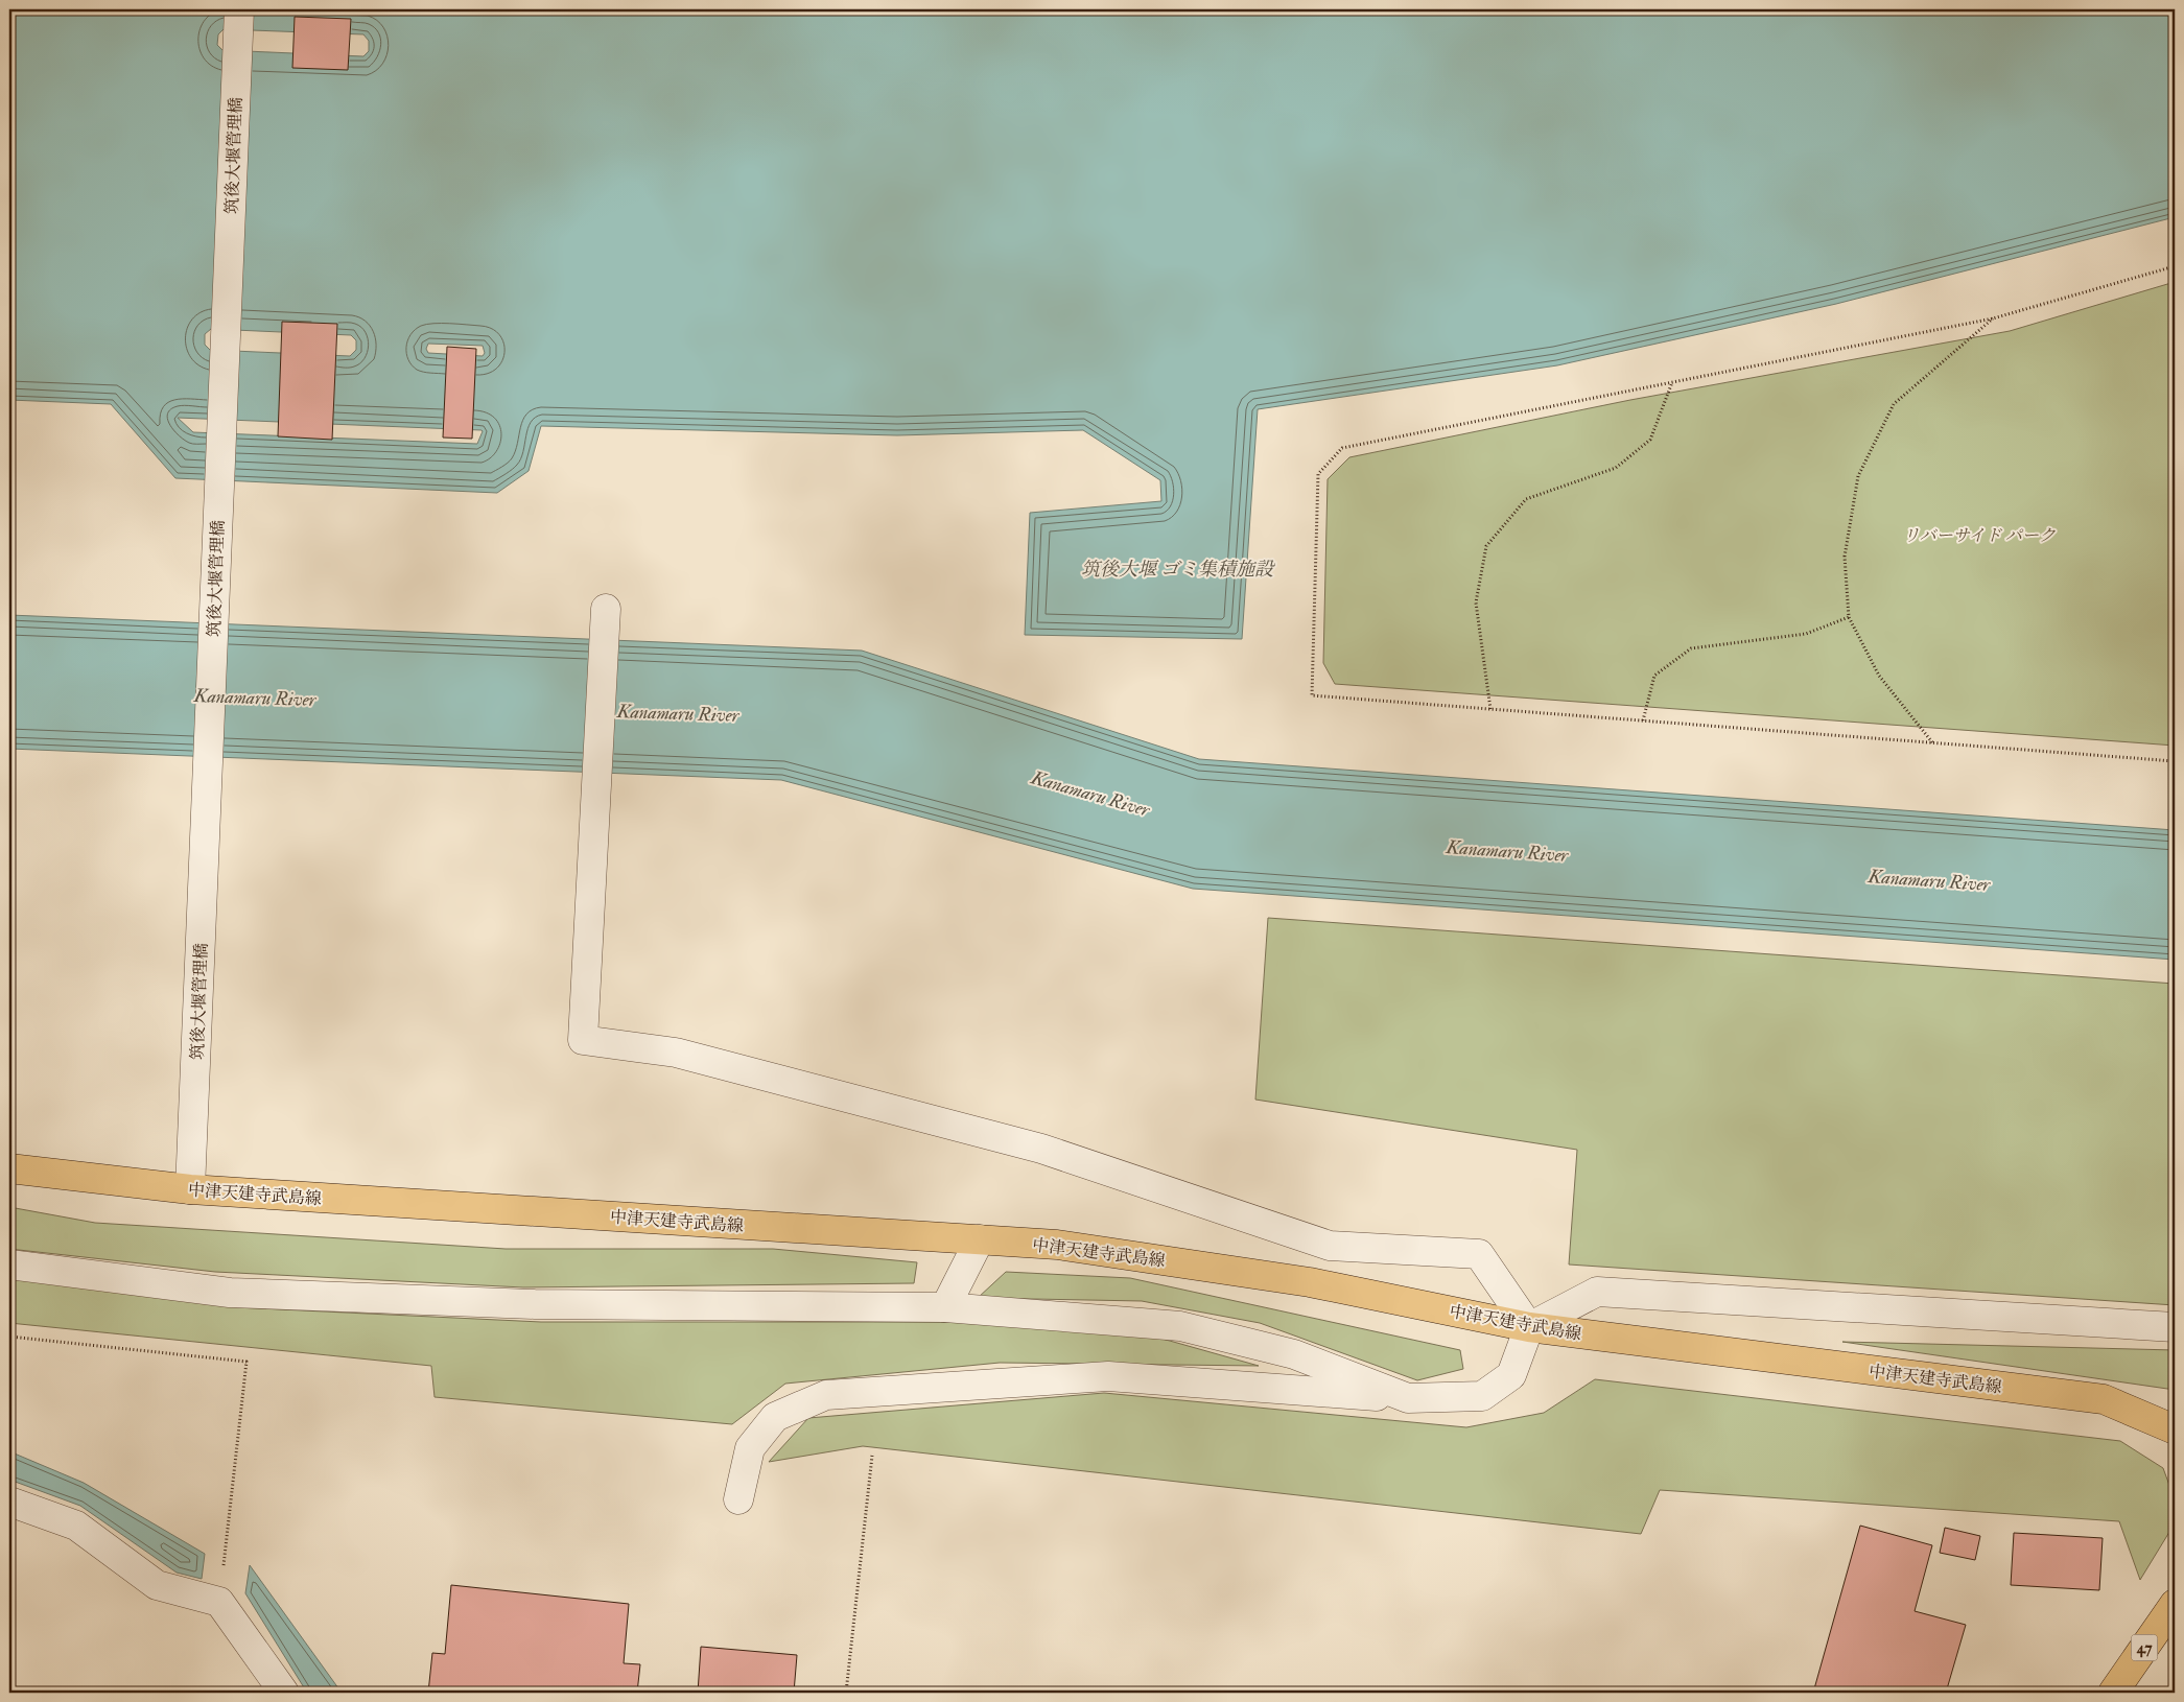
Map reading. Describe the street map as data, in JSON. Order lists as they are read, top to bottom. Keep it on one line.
{"streets":{"main road":["中津天建寺武島線","47"],"street":["筑後大堰管理橋"]},"crossings":[["筑後大堰管理橋","中津天建寺武島線"]],"water":["筑後大堰 ゴミ集積施設","Kanamaru River"],"parks":["リバーサイド パーク"]}
